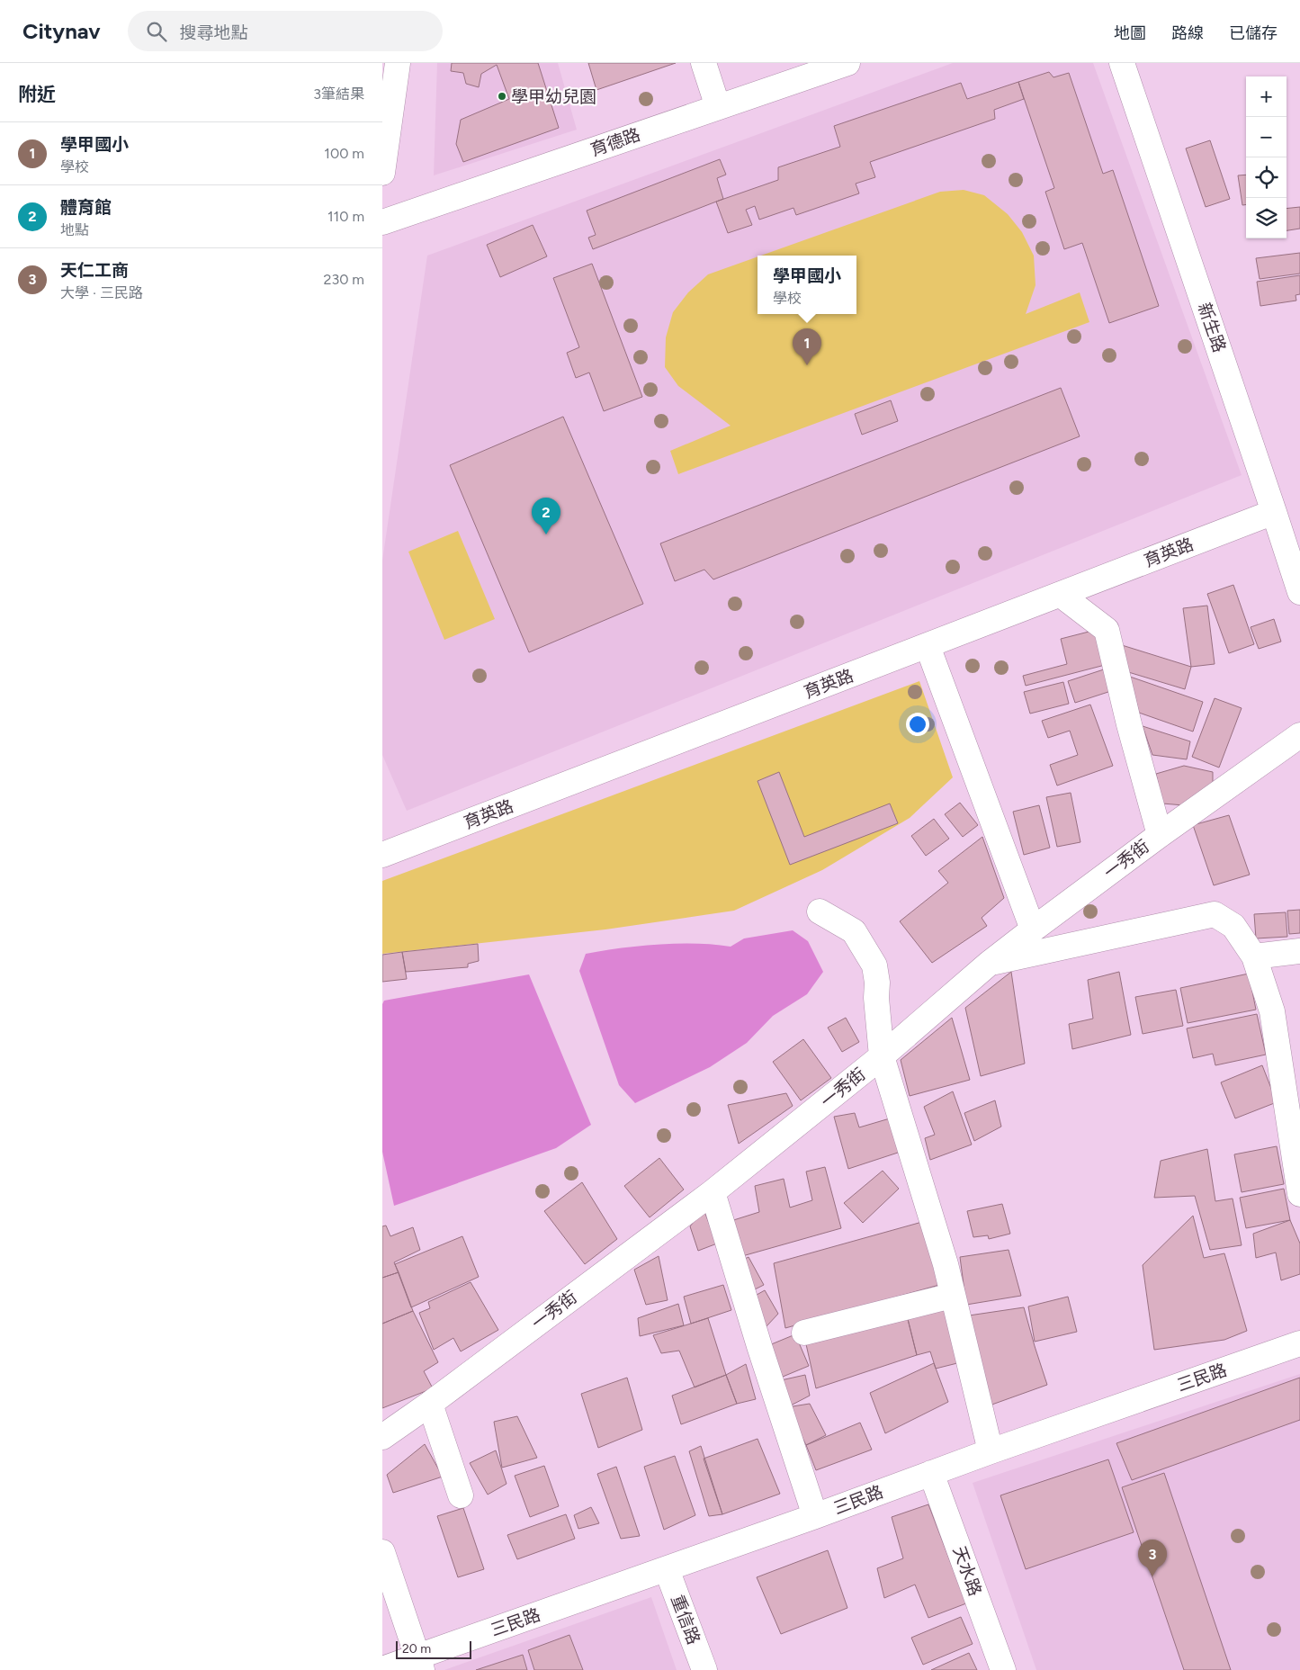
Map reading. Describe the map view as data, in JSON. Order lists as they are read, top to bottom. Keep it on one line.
{"streets":{"street":["育德路","新生路","育英路","一秀街","三民路","天水路","重信路"]},"crossings":[["新生路","育英路"],["三民路","天水路"],["三民路","重信路"]],"places":["學甲幼兒園"],"scale_bar":"20 m","page":{"header":"Citynav","search":"搜尋地點","nav":["地圖","路線","已儲存"],"heading":["附近","3筆結果"],"map_buttons":["+","−"],"list":[{"mark":"1","name":"學甲國小","note":"學校","value":"100 m"},{"mark":"2","name":"體育館","note":"地點","value":"110 m"},{"mark":"3","name":"天仁工商","note":"大學 · 三民路","value":"230 m"}],"popup":["學甲國小","學校"],"pins":["1","2","3"],"scale":"20 m"}}
